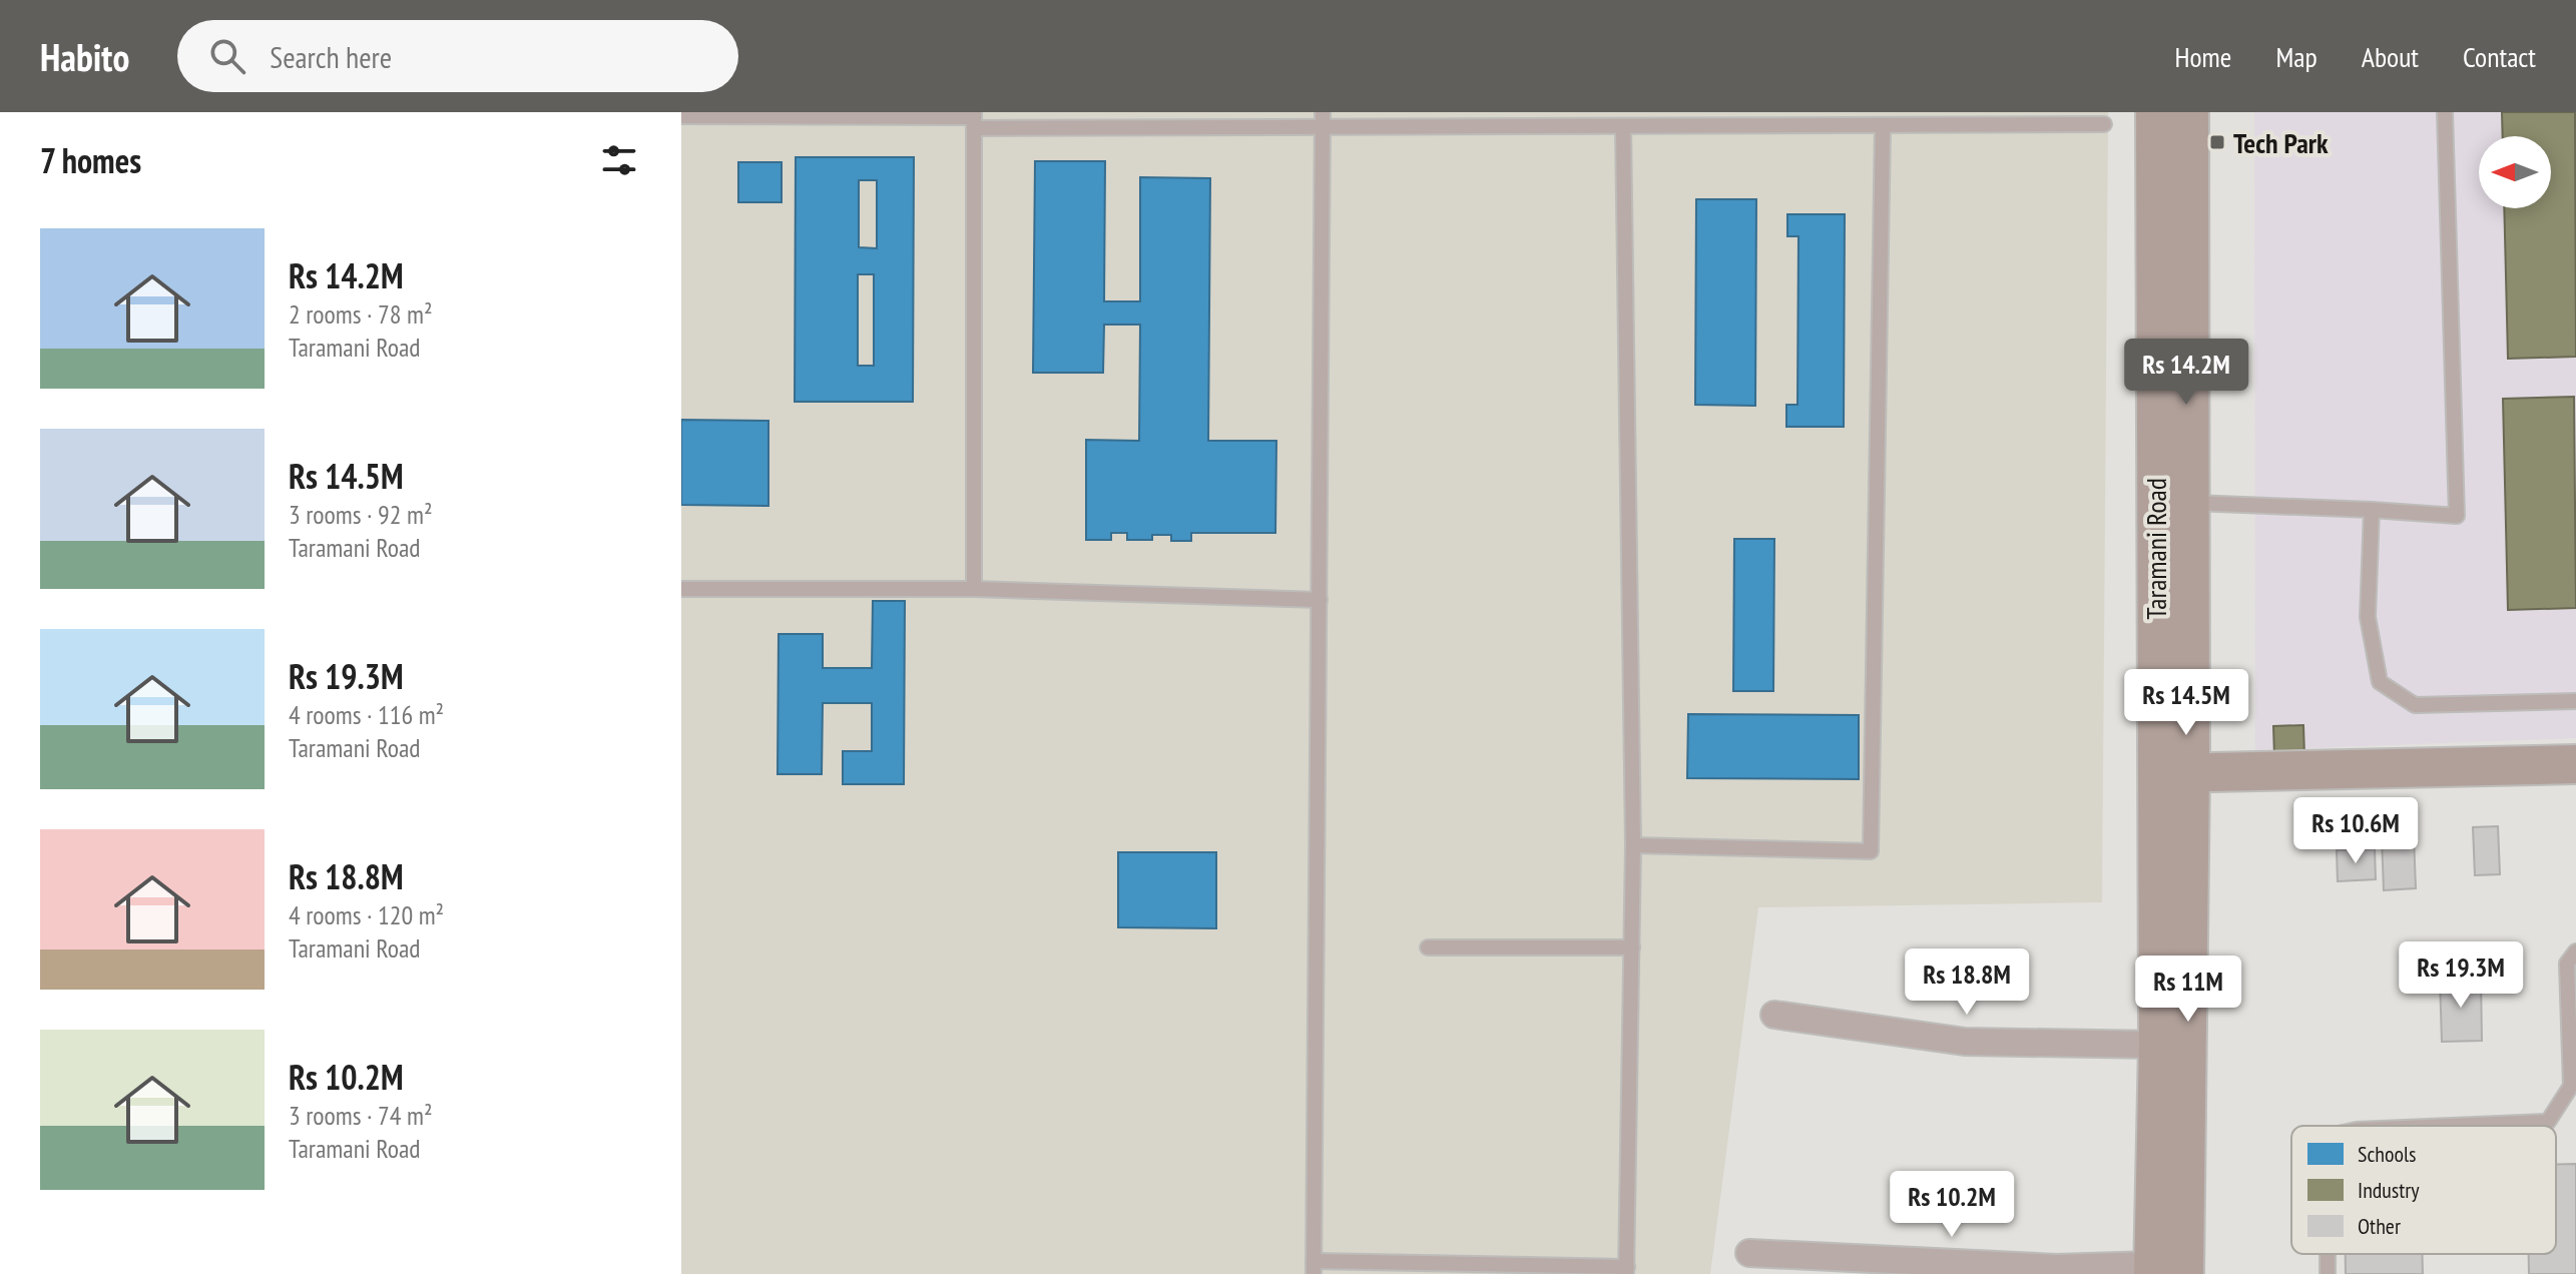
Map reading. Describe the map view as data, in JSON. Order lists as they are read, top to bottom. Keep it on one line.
{"streets":{"street":["Taramani Road"]},"places":{"transit":["Tech Park"]},"legend":["Schools","Industry","Other"],"north":"left","page":{"header":"Habito","search":"Search here","nav":["Home","Map","About","Contact"],"heading":"7 homes","list":[{"name":"Rs 14.2M","note":"2 rooms · 78 m² · Taramani Road"},{"name":"Rs 14.5M","note":"3 rooms · 92 m² · Taramani Road"},{"name":"Rs 19.3M","note":"4 rooms · 116 m² · Taramani Road"},{"name":"Rs 18.8M","note":"4 rooms · 120 m² · Taramani Road"},{"name":"Rs 10.2M","note":"3 rooms · 74 m² · Taramani Road"}],"price":["Rs 14.2M","Rs 14.5M","Rs 10.6M","Rs 19.3M","Rs 18.8M","Rs 11M","Rs 10.2M"]}}
